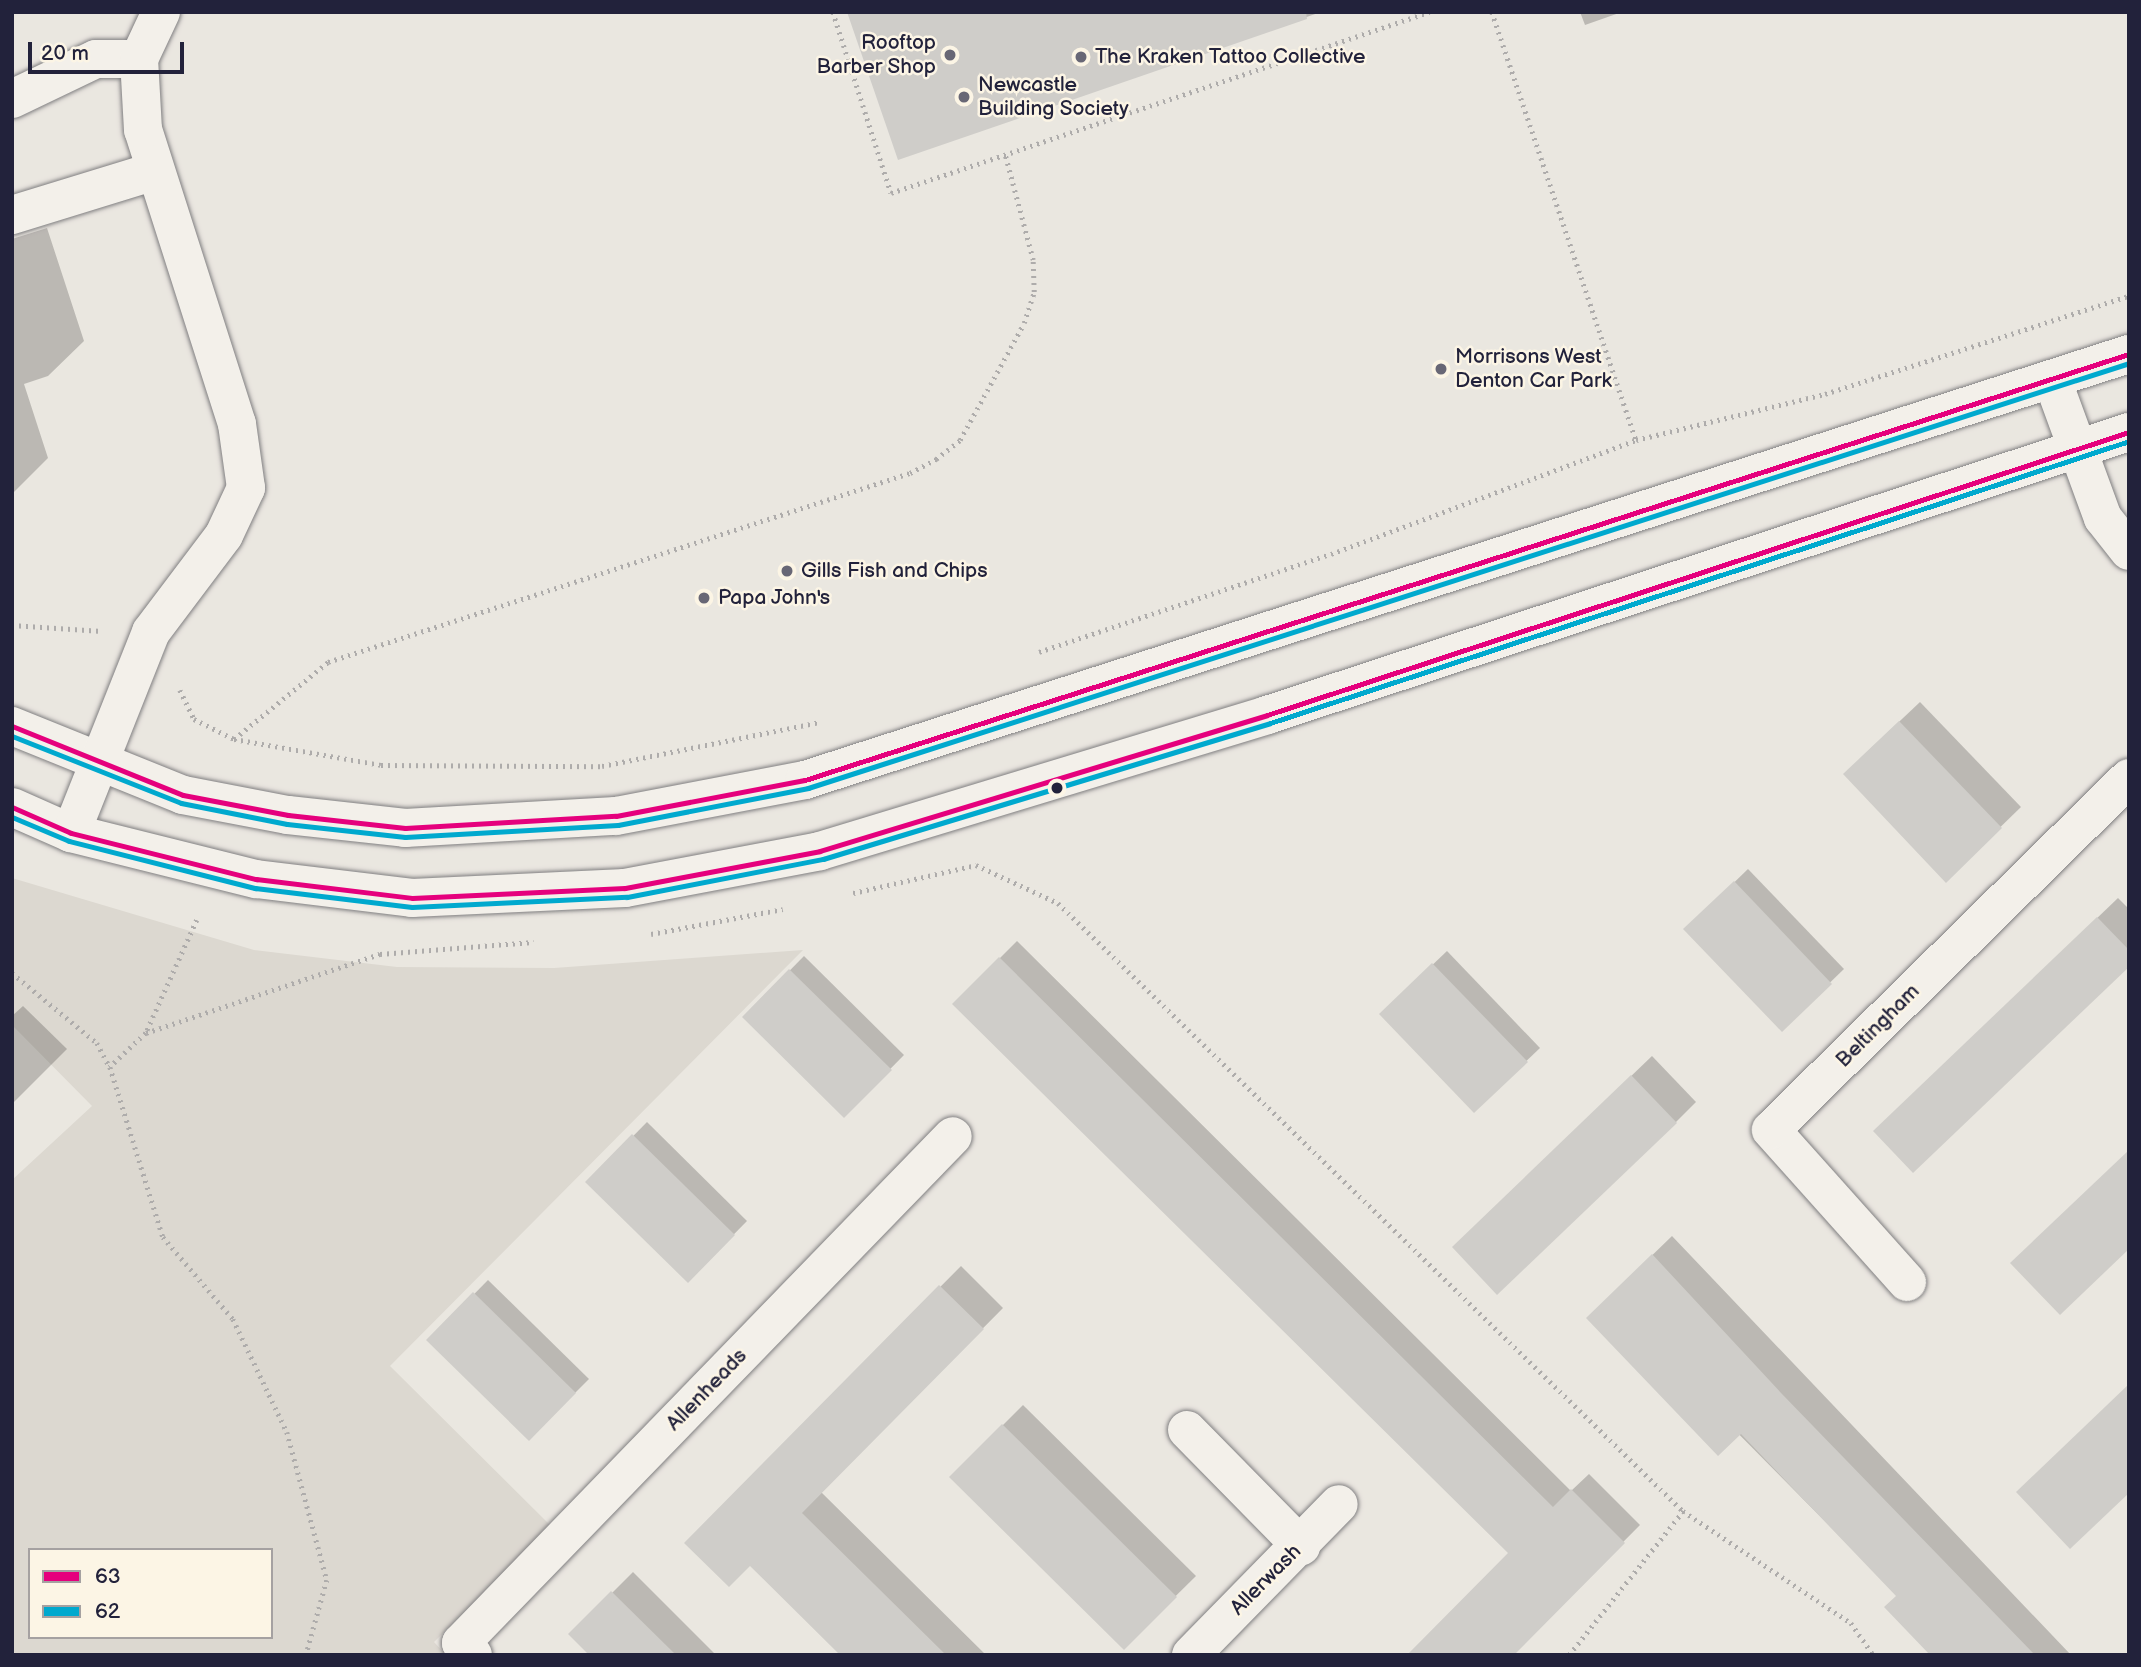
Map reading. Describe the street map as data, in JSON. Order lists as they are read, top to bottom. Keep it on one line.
{"streets":{"street":["Beltingham","Allenheads","Allerwash"]},"places":["Rooftop Barber Shop","The Kraken Tattoo Collective","Newcastle Building Society","Morrisons West Denton Car Park","Gills Fish and Chips","Papa John's"],"lines":["transit line 63","transit line 62"],"legend":["63","62"],"scale_bar":"20 m"}
